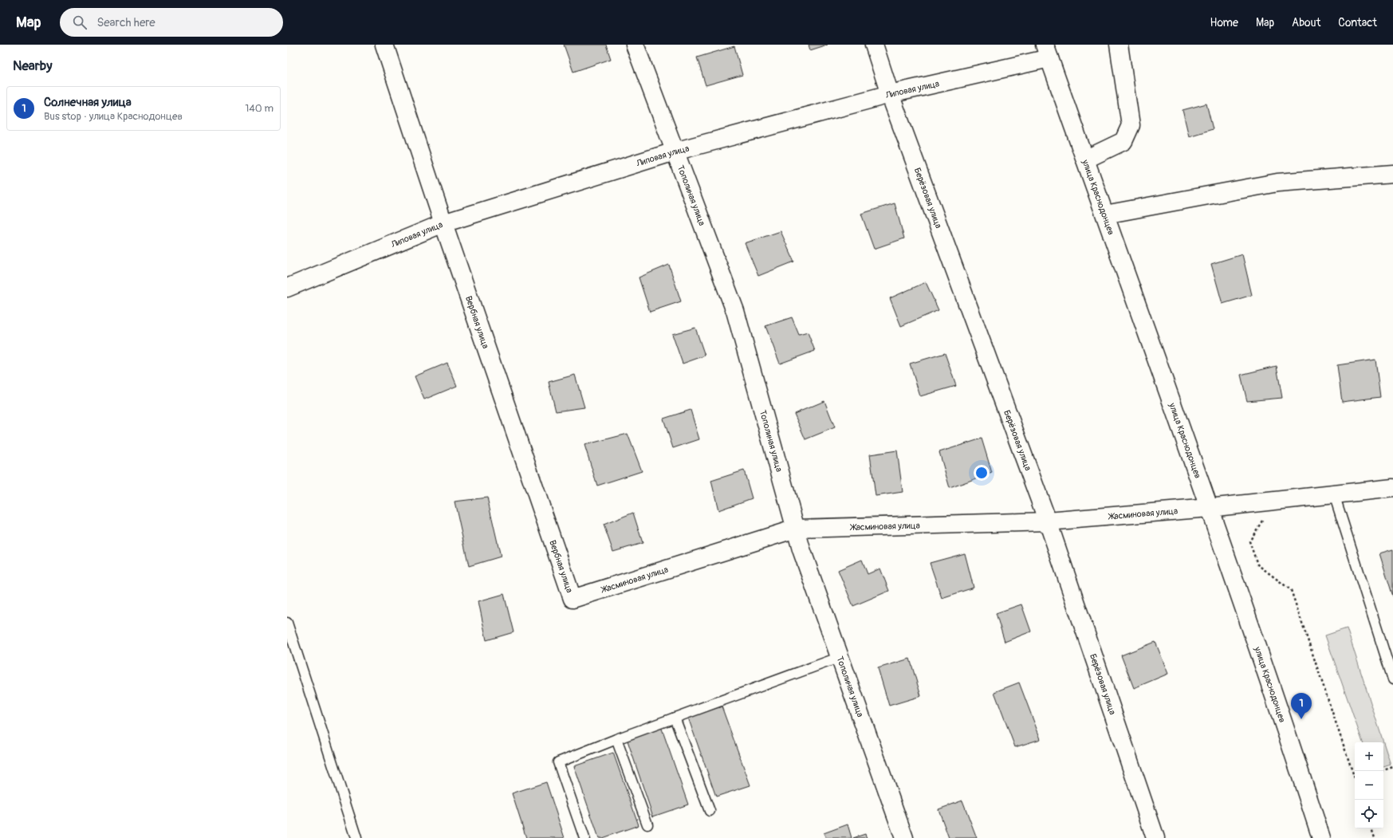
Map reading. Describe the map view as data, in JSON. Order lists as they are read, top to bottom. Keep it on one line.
{"streets":{"street":["Липовая улица","Тополиная улица","улица Краснодонцев","Берёзовая улица","Вербная улица","Жасминовая улица"]},"crossings":[["Липовая улица","Тополиная улица"],["Липовая улица","улица Краснодонцев"],["Липовая улица","Берёзовая улица"],["Липовая улица","Вербная улица"],["Тополиная улица","Жасминовая улица"],["улица Краснодонцев","Жасминовая улица"],["Берёзовая улица","Жасминовая улица"],["Вербная улица","Жасминовая улица"]],"page":{"header":"Map","search":"Search here","nav":["Home","Map","About","Contact"],"heading":"Nearby","list":[{"mark":"1","name":"Солнечная улица","note":"Bus stop · улица Краснодонцев","value":"140 m"}],"pins":"1","map_buttons":["+","−"]}}
